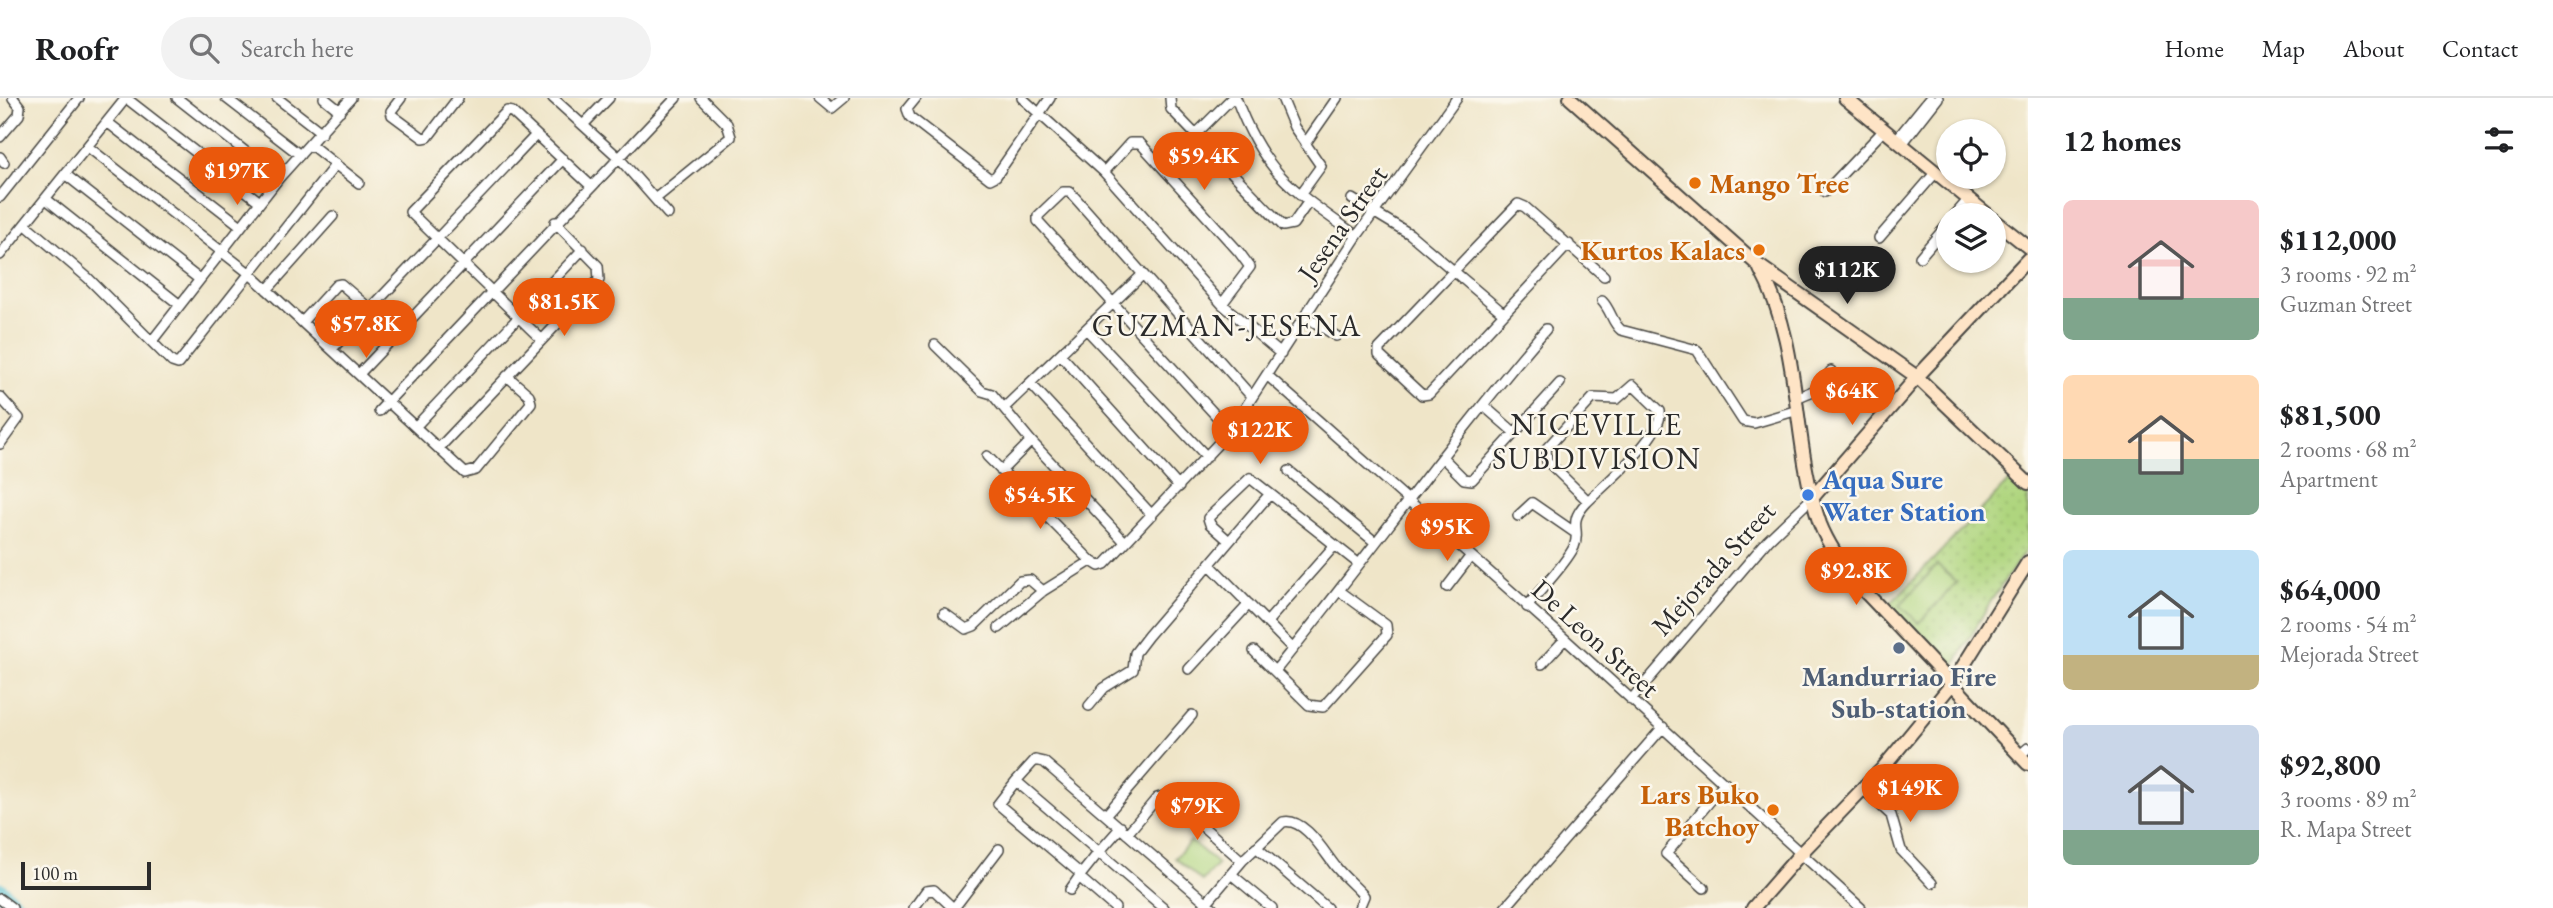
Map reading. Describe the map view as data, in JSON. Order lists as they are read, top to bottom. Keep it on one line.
{"streets":{"main road":["Mejorada Street"],"street":["Jesena Street","De Leon Street"]},"crossings":[["Jesena Street","De Leon Street"],["Mejorada Street","De Leon Street"]],"districts":["GUZMAN-JESENA","NICEVILLE SUBDIVISION"],"places":["Mango Tree","Kurtos Kalacs","Aqua Sure Water Station","Mandurriao Fire Sub-station","Lars Buko Batchoy"],"scale_bar":"100 m","page":{"header":"Roofr","search":"Search here","nav":["Home","Map","About","Contact"],"heading":"12 homes","price":["$59.4K","$197K","$112K","$81.5K","$57.8K","$64K","$122K","$54.5K","$95K","$92.8K","$149K","$79K"],"list":[{"name":"$112,000","note":"3 rooms · 92 m² · Guzman Street"},{"name":"$81,500","note":"2 rooms · 68 m² · Apartment"},{"name":"$64,000","note":"2 rooms · 54 m² · Mejorada Street"},{"name":"$92,800","note":"3 rooms · 89 m² · R. Mapa Street"}],"scale":"100 m"}}
